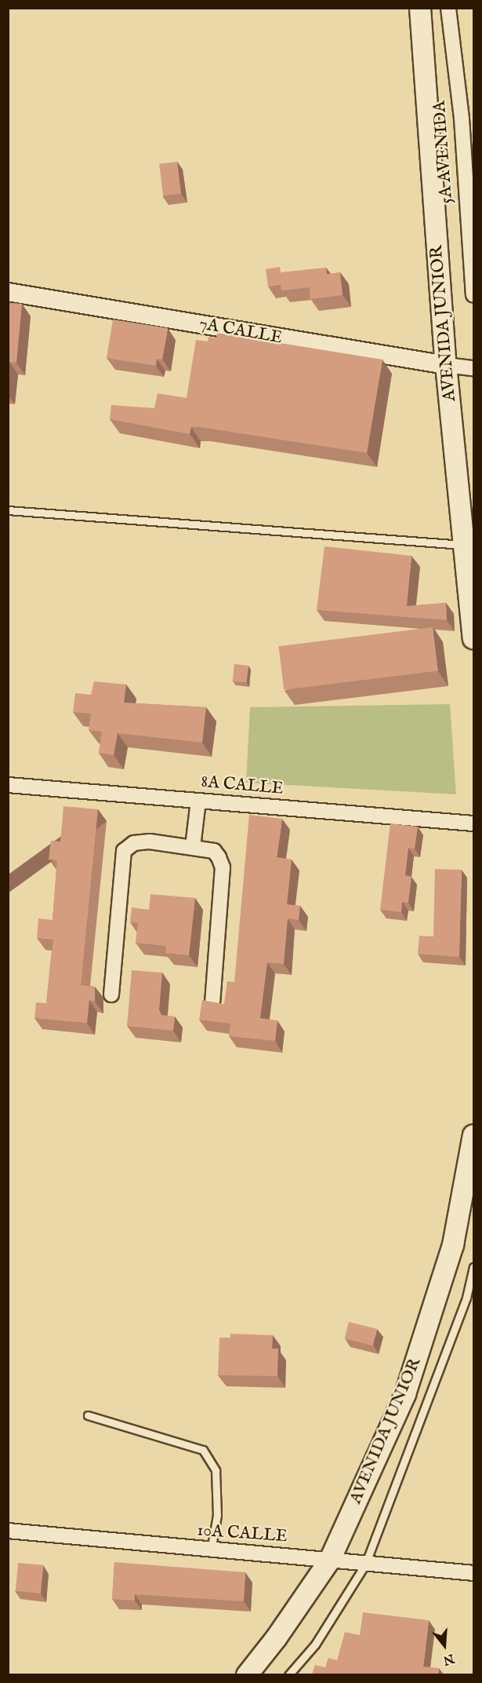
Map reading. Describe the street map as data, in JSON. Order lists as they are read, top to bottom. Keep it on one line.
{"streets":{"main road":["AVENIDA JUNIOR"],"street":["5A AVENIDA","7A CALLE","8A CALLE","10A CALLE"]},"crossings":[["AVENIDA JUNIOR","7A CALLE"],["AVENIDA JUNIOR","10A CALLE"]],"north":"bottom"}
